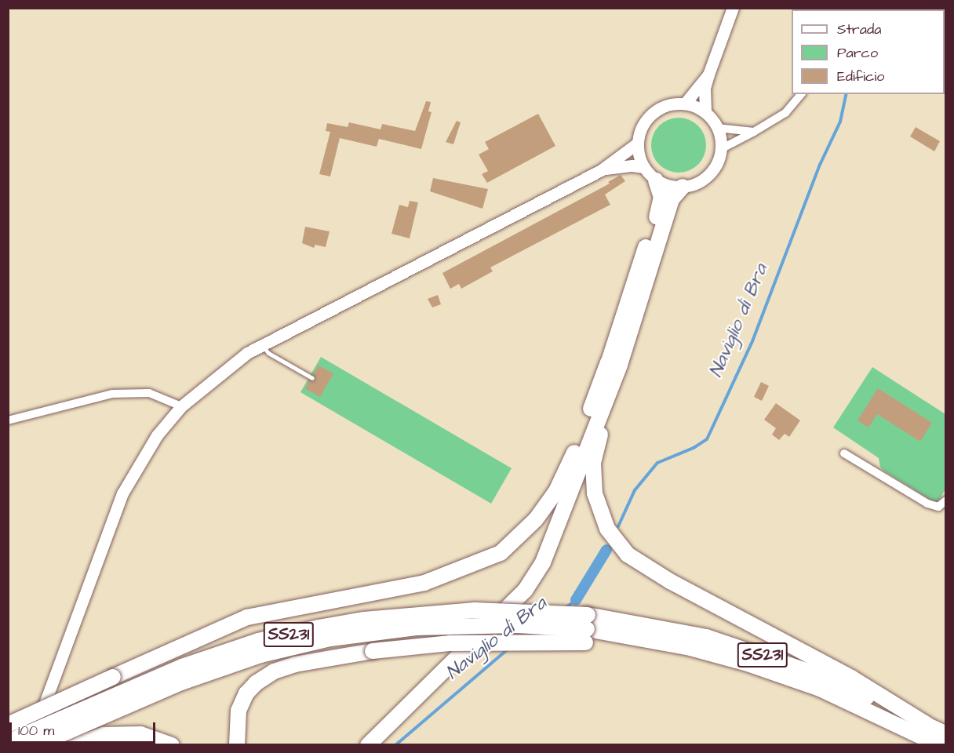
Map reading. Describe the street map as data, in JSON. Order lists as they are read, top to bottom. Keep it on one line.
{"streets":{"highway":["SS231"]},"water":["Naviglio di Bra"],"legend":["Strada","Parco","Edificio"],"scale_bar":"100 m"}
